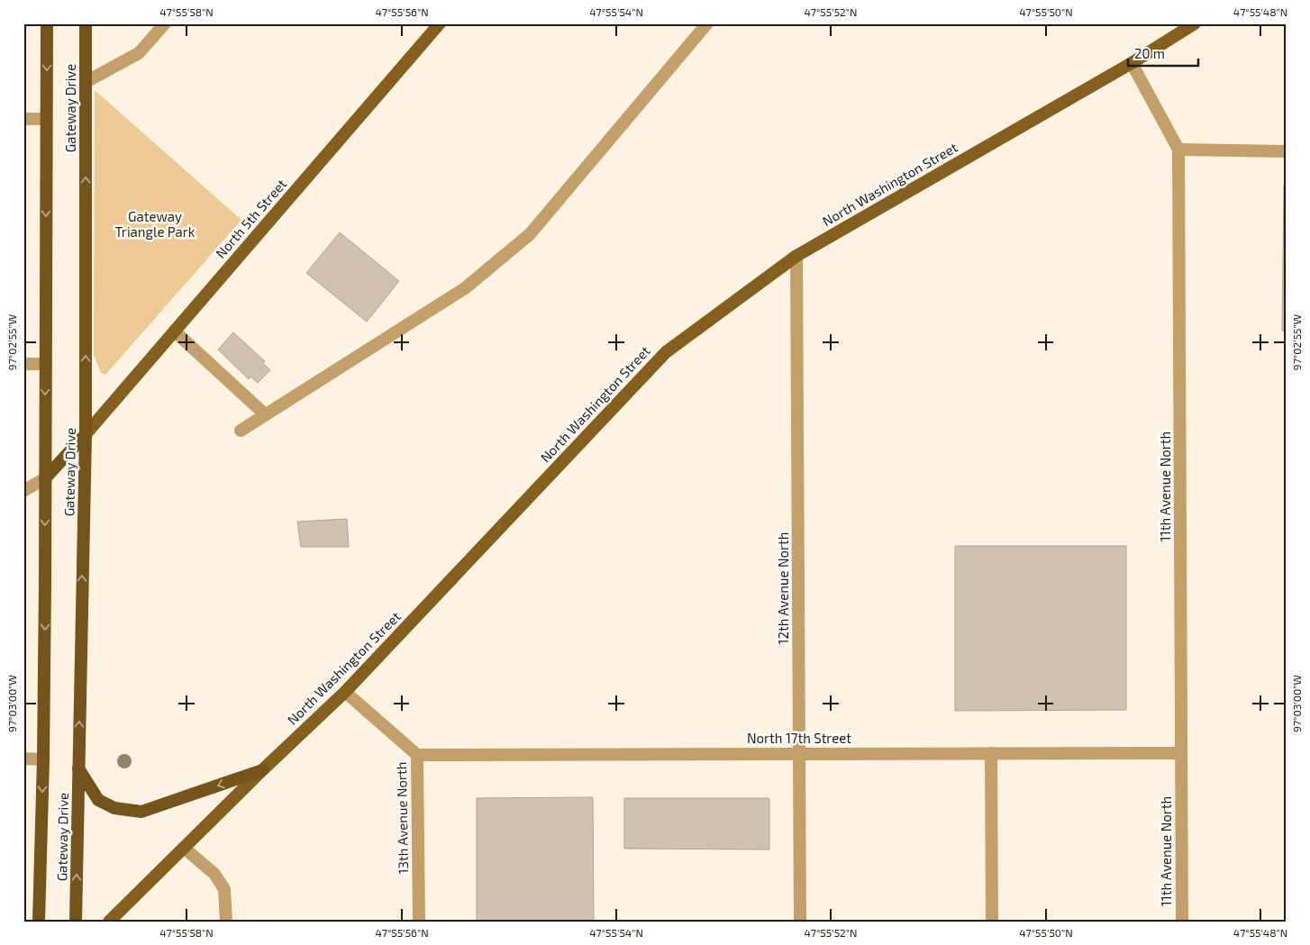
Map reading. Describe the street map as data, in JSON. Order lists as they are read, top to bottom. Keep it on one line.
{"streets":{"highway":["Gateway Drive"],"main road":["North Washington Street","North 5th Street"],"street":["11th Avenue North","12th Avenue North","North 17th Street","13th Avenue North"]},"crossings":[["Gateway Drive","North 5th Street"],["North Washington Street","11th Avenue North"],["North Washington Street","12th Avenue North"],["North Washington Street","13th Avenue North"],["11th Avenue North","North 17th Street"],["12th Avenue North","North 17th Street"],["North 17th Street","13th Avenue North"]],"parks":["Gateway Triangle Park"],"scale_bar":"20 m","coordinates":["47°55'58\"N","47°55'56\"N","47°55'54\"N","47°55'52\"N","47°55'50\"N","47°55'48\"N","97°02'55\"W","97°03'00\"W"]}
